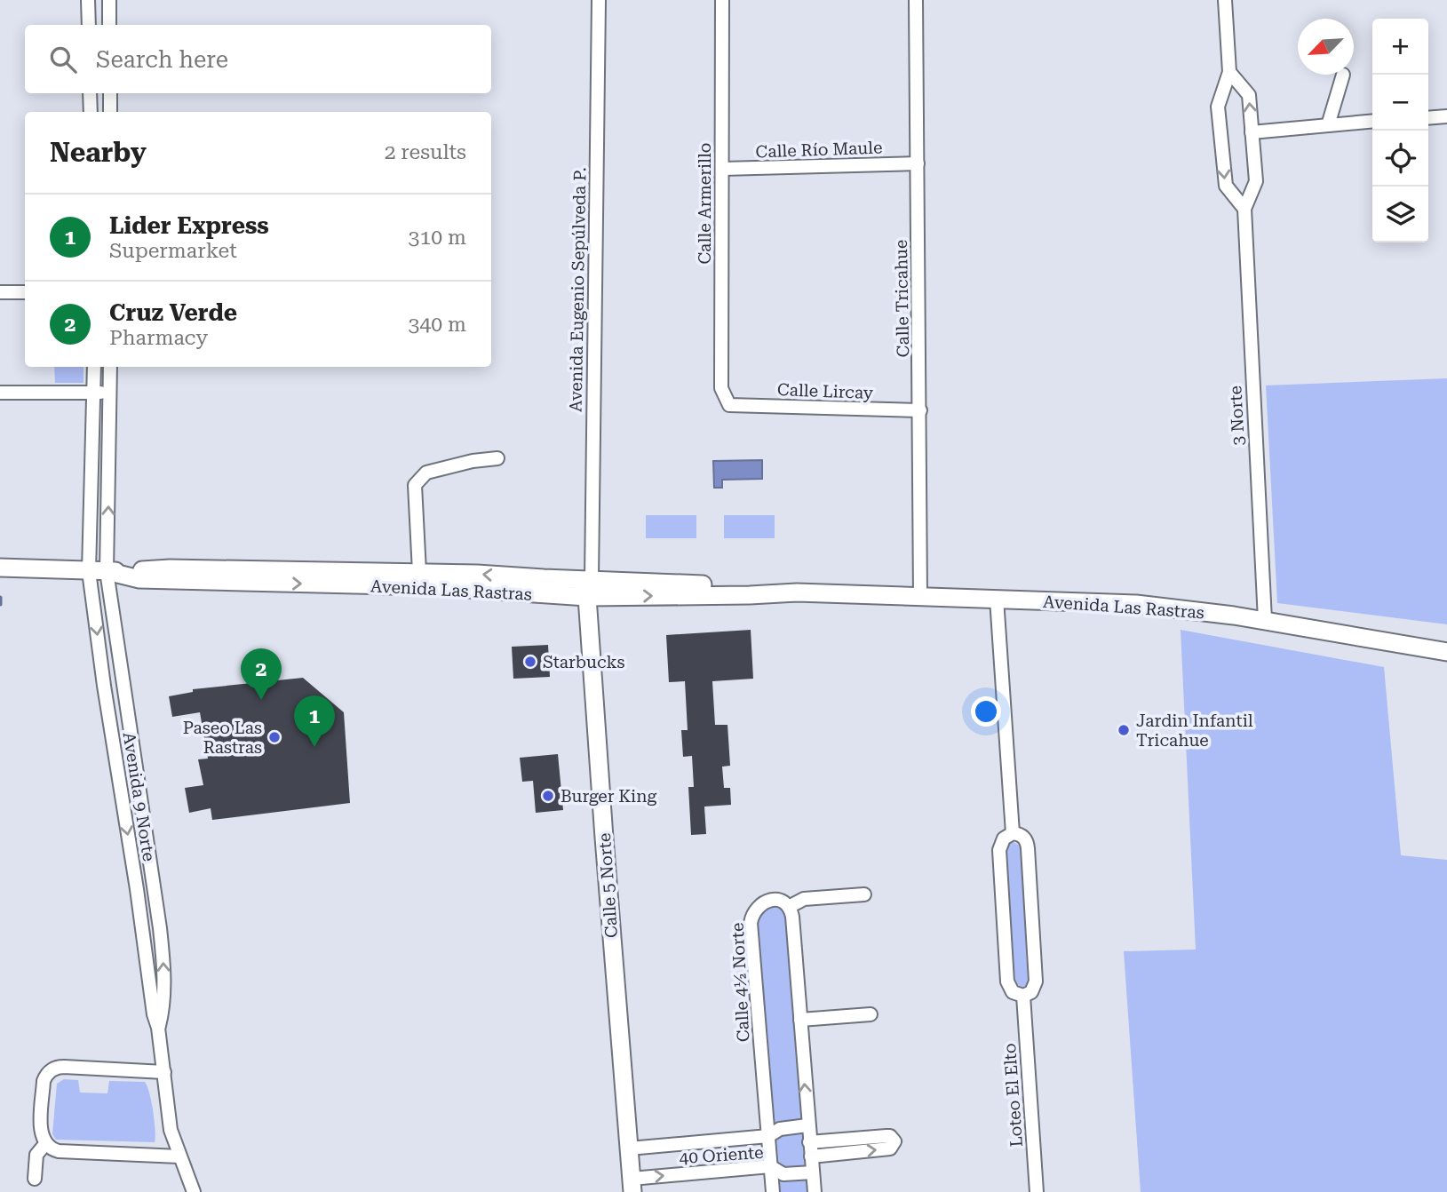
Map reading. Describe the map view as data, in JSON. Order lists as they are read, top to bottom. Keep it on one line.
{"streets":{"street":["Calle Río Maule","Calle Armerillo","Avenida Eugenio Sepúlveda P.","Calle Tricahue","Calle Lircay","3 Norte","Avenida Las Rastras","Avenida 9 Norte","Calle 5 Norte","Calle 4½ Norte","Loteo El Elto","40 Oriente"]},"crossings":[["Calle Río Maule","Calle Armerillo"],["Calle Río Maule","Calle Tricahue"],["Calle Armerillo","Calle Lircay"],["Avenida Eugenio Sepúlveda P.","Avenida Las Rastras"],["Avenida Eugenio Sepúlveda P.","Calle 5 Norte"],["Calle Tricahue","Calle Lircay"],["Calle Tricahue","Avenida Las Rastras"],["3 Norte","Avenida Las Rastras"],["Avenida Las Rastras","Avenida 9 Norte"],["Avenida Las Rastras","Calle 5 Norte"],["Calle 5 Norte","40 Oriente"],["Calle 4½ Norte","40 Oriente"]],"places":["Starbucks","Jardin Infantil Tricahue","Paseo Las Rastras","Burger King"],"north":"bottom left","page":{"map_buttons":["+","−"],"search":"Search here","heading":["Nearby","2 results"],"list":[{"mark":"1","name":"Lider Express","note":"Supermarket","value":"310 m"},{"mark":"2","name":"Cruz Verde","note":"Pharmacy","value":"340 m"}],"pins":["2","1"]}}
